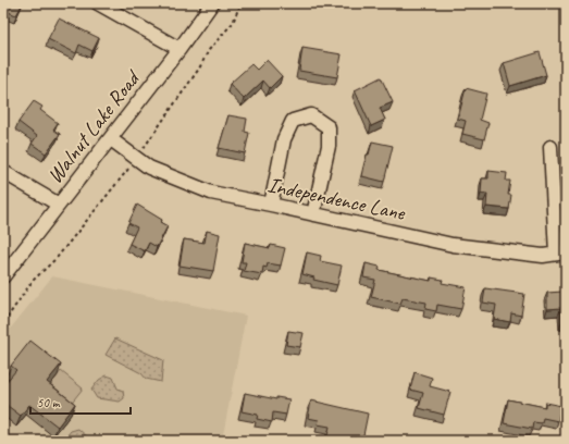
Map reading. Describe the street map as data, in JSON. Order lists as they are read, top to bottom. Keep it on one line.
{"streets":{"street":["Walnut Lake Road","Independence Lane"]},"crossings":[["Walnut Lake Road","Independence Lane"]],"scale_bar":"50 m"}
